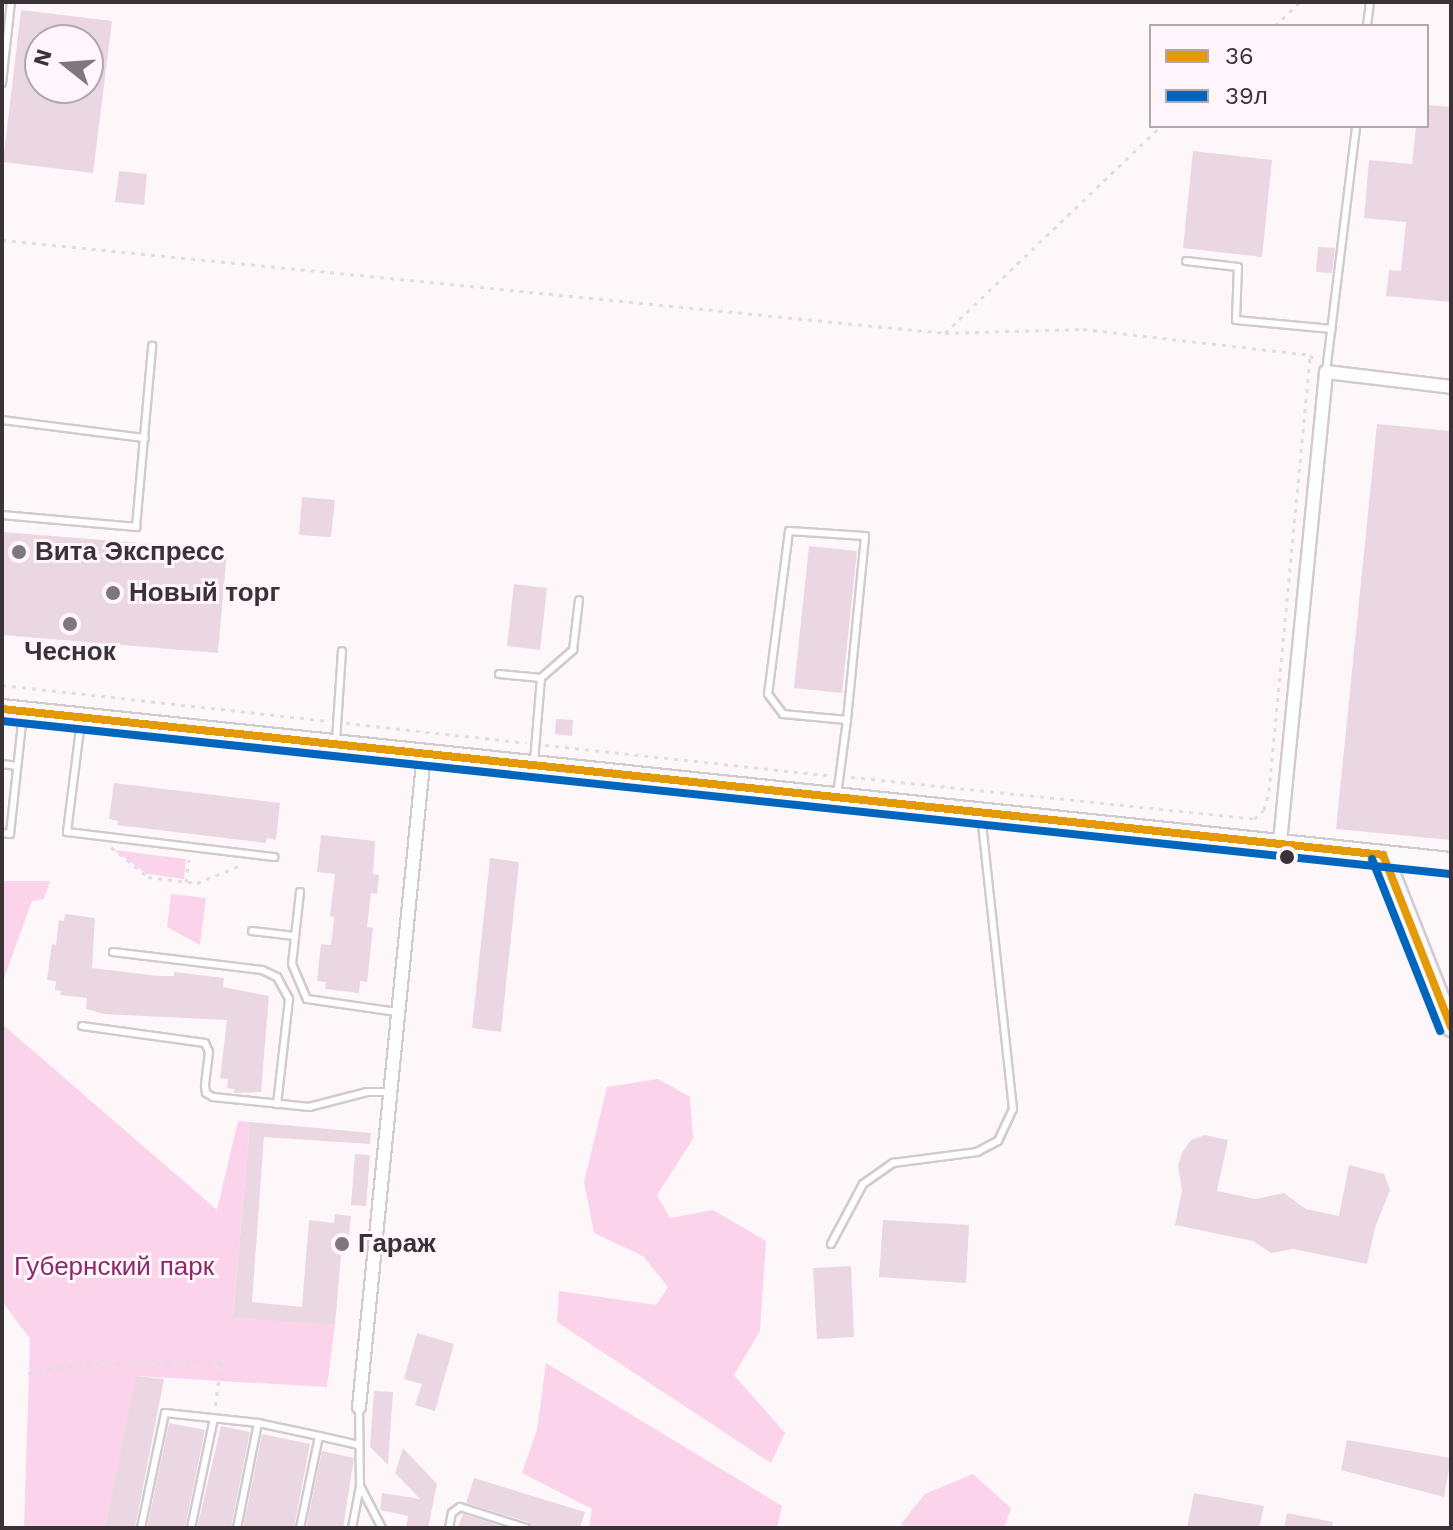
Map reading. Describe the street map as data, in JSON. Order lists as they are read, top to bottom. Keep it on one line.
{"parks":["Губернский парк"],"places":["Вита Экспресс","Новый торг","Чеснок","Гараж"],"lines":["transit line 36","transit line 39л"],"legend":["36","39л"],"north":"left"}
